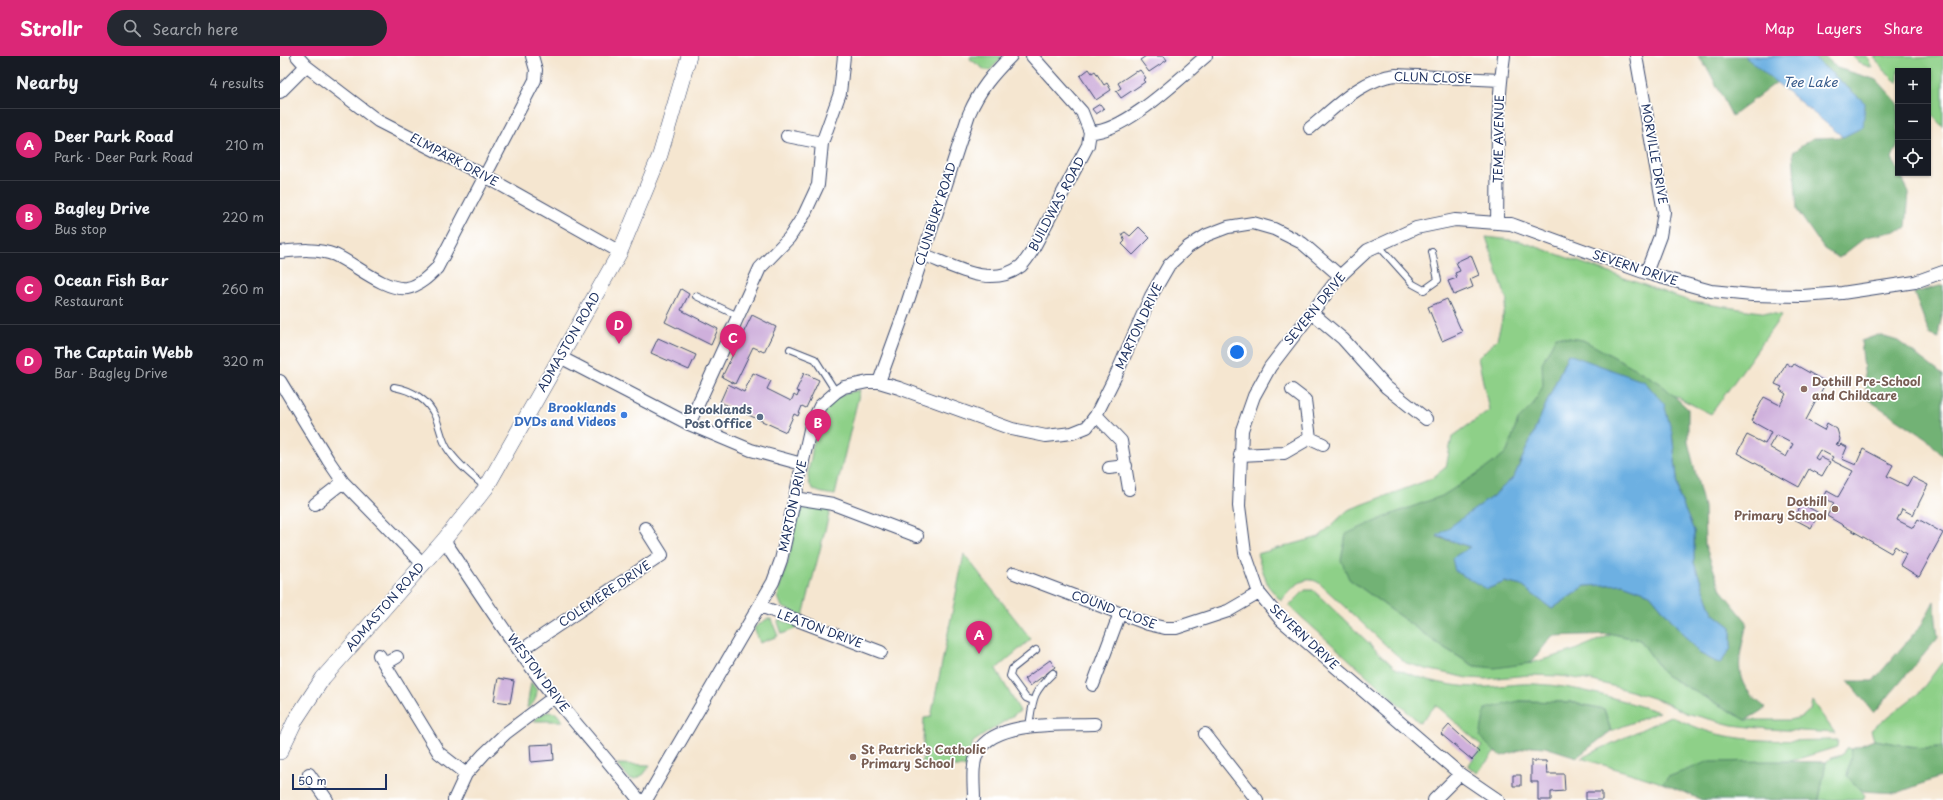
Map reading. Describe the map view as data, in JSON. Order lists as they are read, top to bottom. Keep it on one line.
{"streets":{"street":["CLUN CLOSE","TEME AVENUE","MORVILLE DRIVE","ELMPARK DRIVE","BUILDWAS ROAD","CLUNBURY ROAD","SEVERN DRIVE","MARTON DRIVE","ADMASTON ROAD","COLEMERE DRIVE","COUND CLOSE","LEATON DRIVE","WESTON DRIVE"]},"crossings":[["CLUN CLOSE","TEME AVENUE"],["TEME AVENUE","SEVERN DRIVE"],["MORVILLE DRIVE","SEVERN DRIVE"],["ELMPARK DRIVE","ADMASTON ROAD"],["BUILDWAS ROAD","CLUNBURY ROAD"],["CLUNBURY ROAD","MARTON DRIVE"],["SEVERN DRIVE","MARTON DRIVE"],["SEVERN DRIVE","COUND CLOSE"],["MARTON DRIVE","LEATON DRIVE"],["ADMASTON ROAD","WESTON DRIVE"],["COLEMERE DRIVE","WESTON DRIVE"]],"water":["Tee Lake"],"places":["Dothill Pre-School and Childcare","Brooklands DVDs and Videos","Brooklands Post Office","Dothill Primary School","St Patrick's Catholic Primary School"],"scale_bar":"50 m","page":{"header":"Strollr","search":"Search here","nav":["Map","Layers","Share"],"heading":["Nearby","4 results"],"map_buttons":["+","−"],"list":[{"mark":"A","name":"Deer Park Road","note":"Park · Deer Park Road","value":"210 m"},{"mark":"B","name":"Bagley Drive","note":"Bus stop","value":"220 m"},{"mark":"C","name":"Ocean Fish Bar","note":"Restaurant","value":"260 m"},{"mark":"D","name":"The Captain Webb","note":"Bar · Bagley Drive","value":"320 m"}],"pins":["D","C","B","A"],"scale":"50 m"}}
